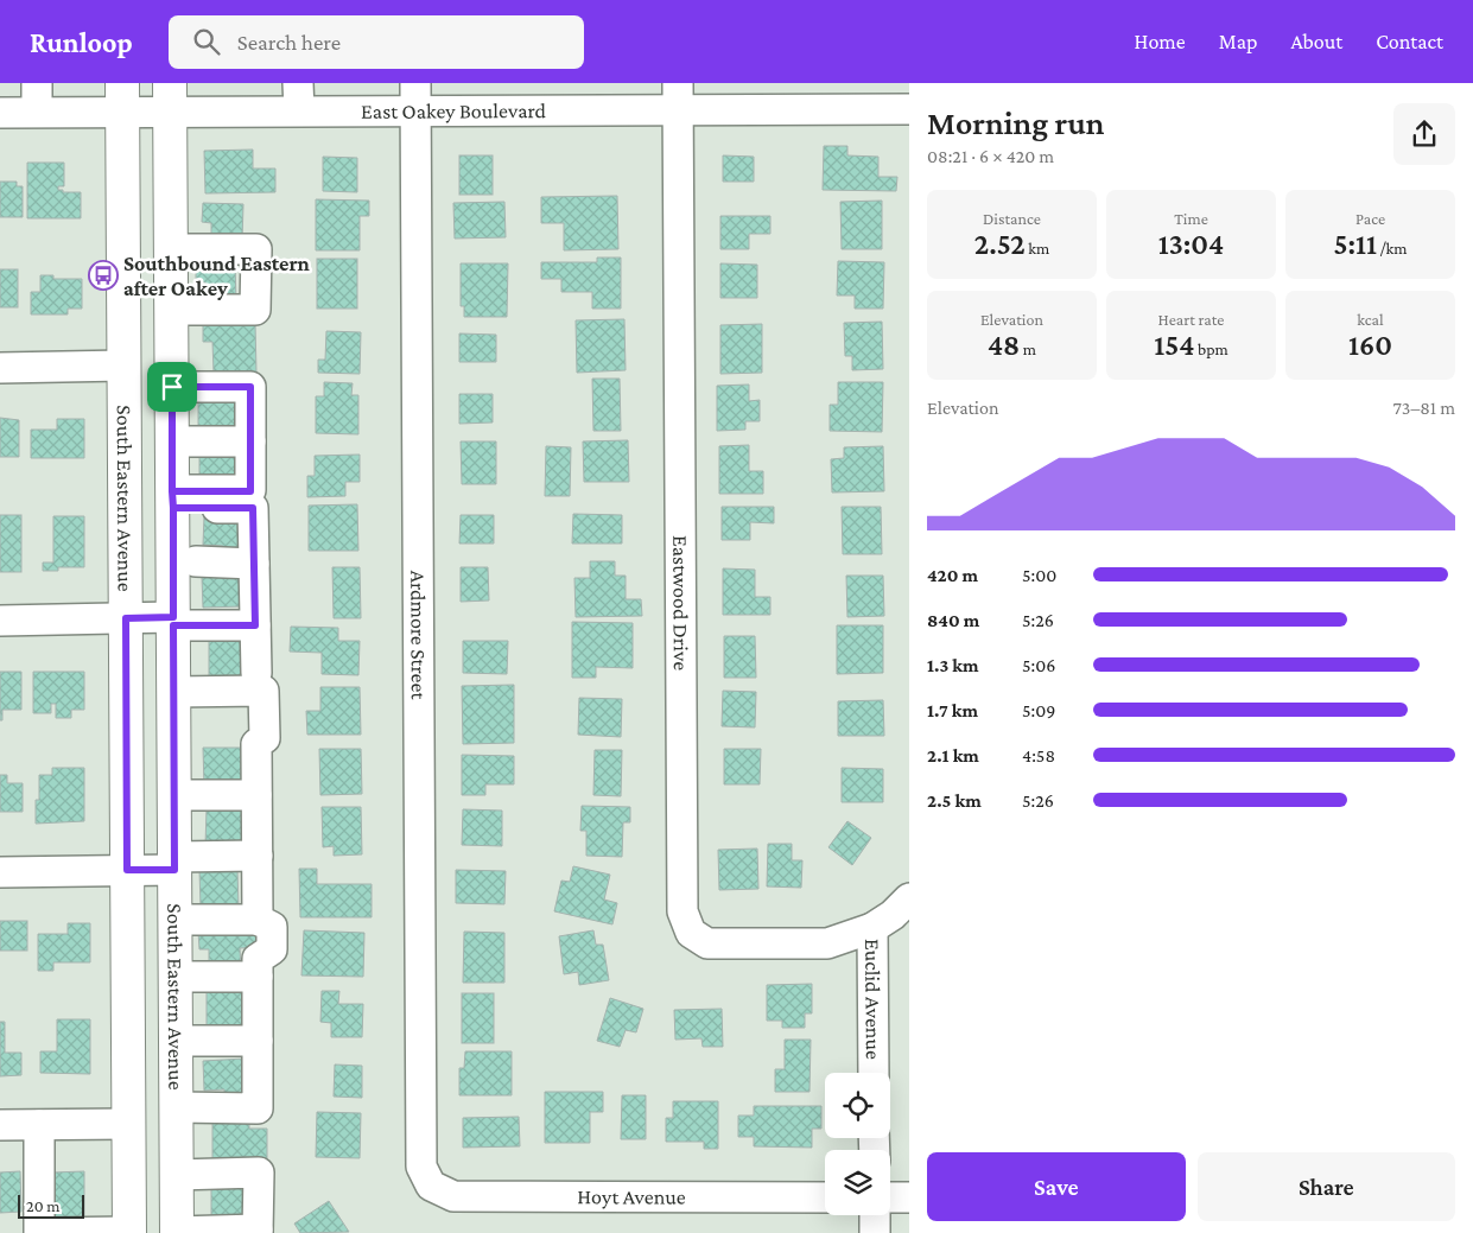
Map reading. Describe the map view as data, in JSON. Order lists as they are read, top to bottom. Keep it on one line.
{"streets":{"main road":["South Eastern Avenue"],"street":["East Oakey Boulevard","Eastwood Drive","Ardmore Street","Euclid Avenue","Hoyt Avenue"]},"crossings":[["East Oakey Boulevard","South Eastern Avenue"],["East Oakey Boulevard","Eastwood Drive"],["East Oakey Boulevard","Ardmore Street"],["Eastwood Drive","Euclid Avenue"],["Ardmore Street","Hoyt Avenue"]],"places":{"bus stop":["Southbound Eastern after Oakey"]},"scale_bar":"20 m","page":{"header":"Runloop","search":"Search here","nav":["Home","Map","About","Contact"],"heading":["Morning run","08:21 · 6 × 420 m"],"stats":[["Distance","2.52 km"],["Time","13:04"],["Pace","5:11 /km"],["Elevation","48 m"],["Heart rate","154 bpm"],["kcal","160"]],"chart":["Elevation","73–81 m"],"list":[{"name":"420 m","note":"5:00"},{"name":"840 m","note":"5:26"},{"name":"1.3 km","note":"5:06"},{"name":"1.7 km","note":"5:09"},{"name":"2.1 km","note":"4:58"},{"name":"2.5 km","note":"5:26"}],"buttons":["Save","Share"],"scale":"20 m"}}
